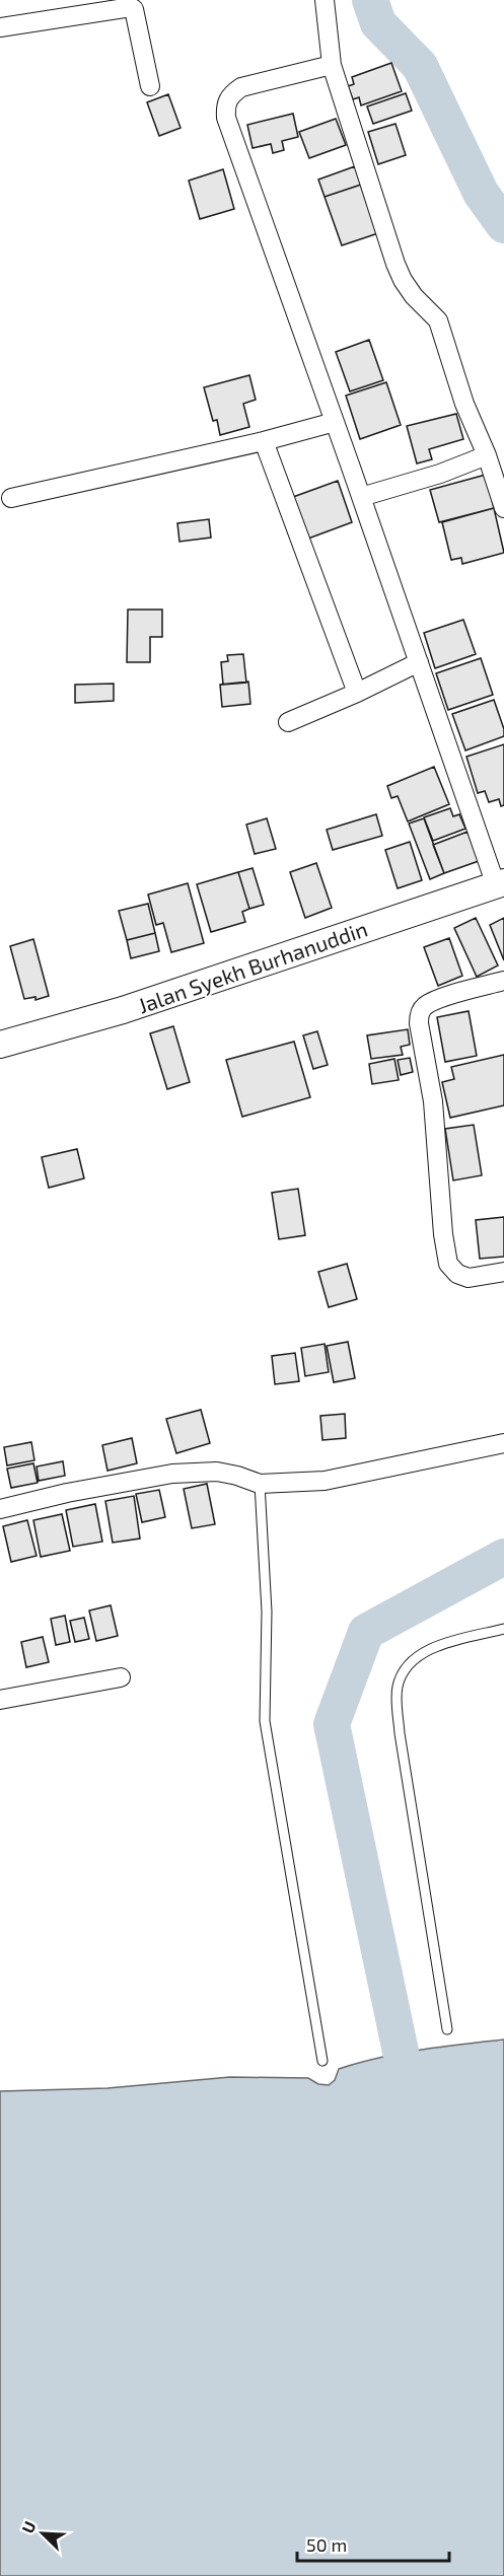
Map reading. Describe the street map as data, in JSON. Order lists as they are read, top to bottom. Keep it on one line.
{"streets":{"main road":["Jalan Syekh Burhanuddin"]},"scale_bar":"50 m","north":"top left"}
